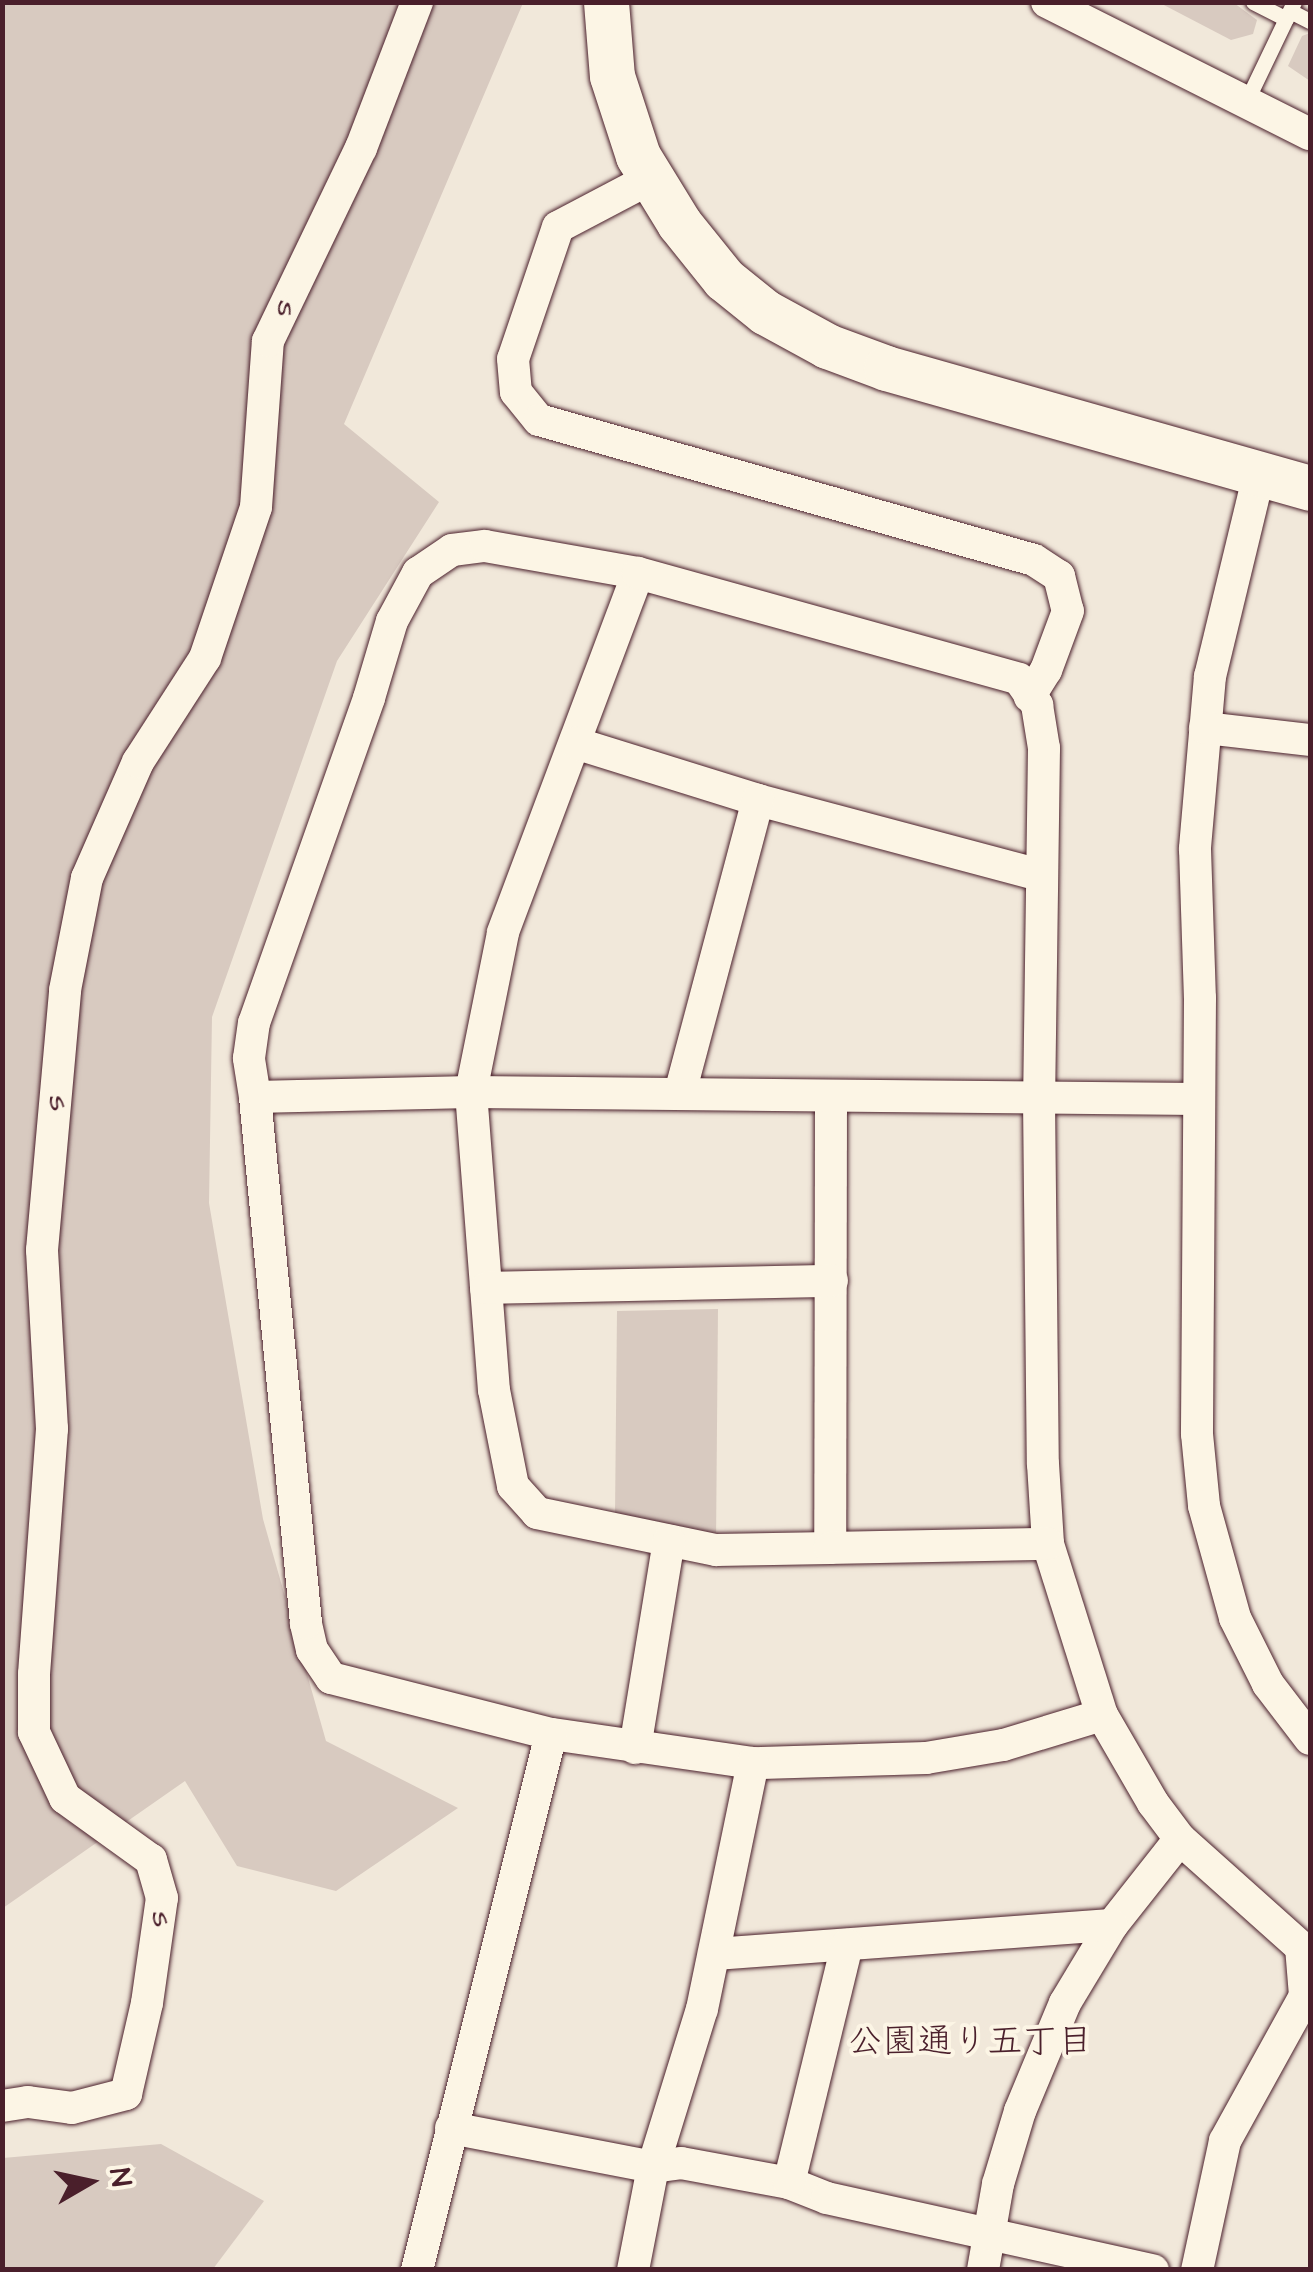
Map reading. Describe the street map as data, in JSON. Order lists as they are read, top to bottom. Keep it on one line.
{"streets":{"street":["s"]},"districts":["公園通り五丁目"],"north":"right"}
